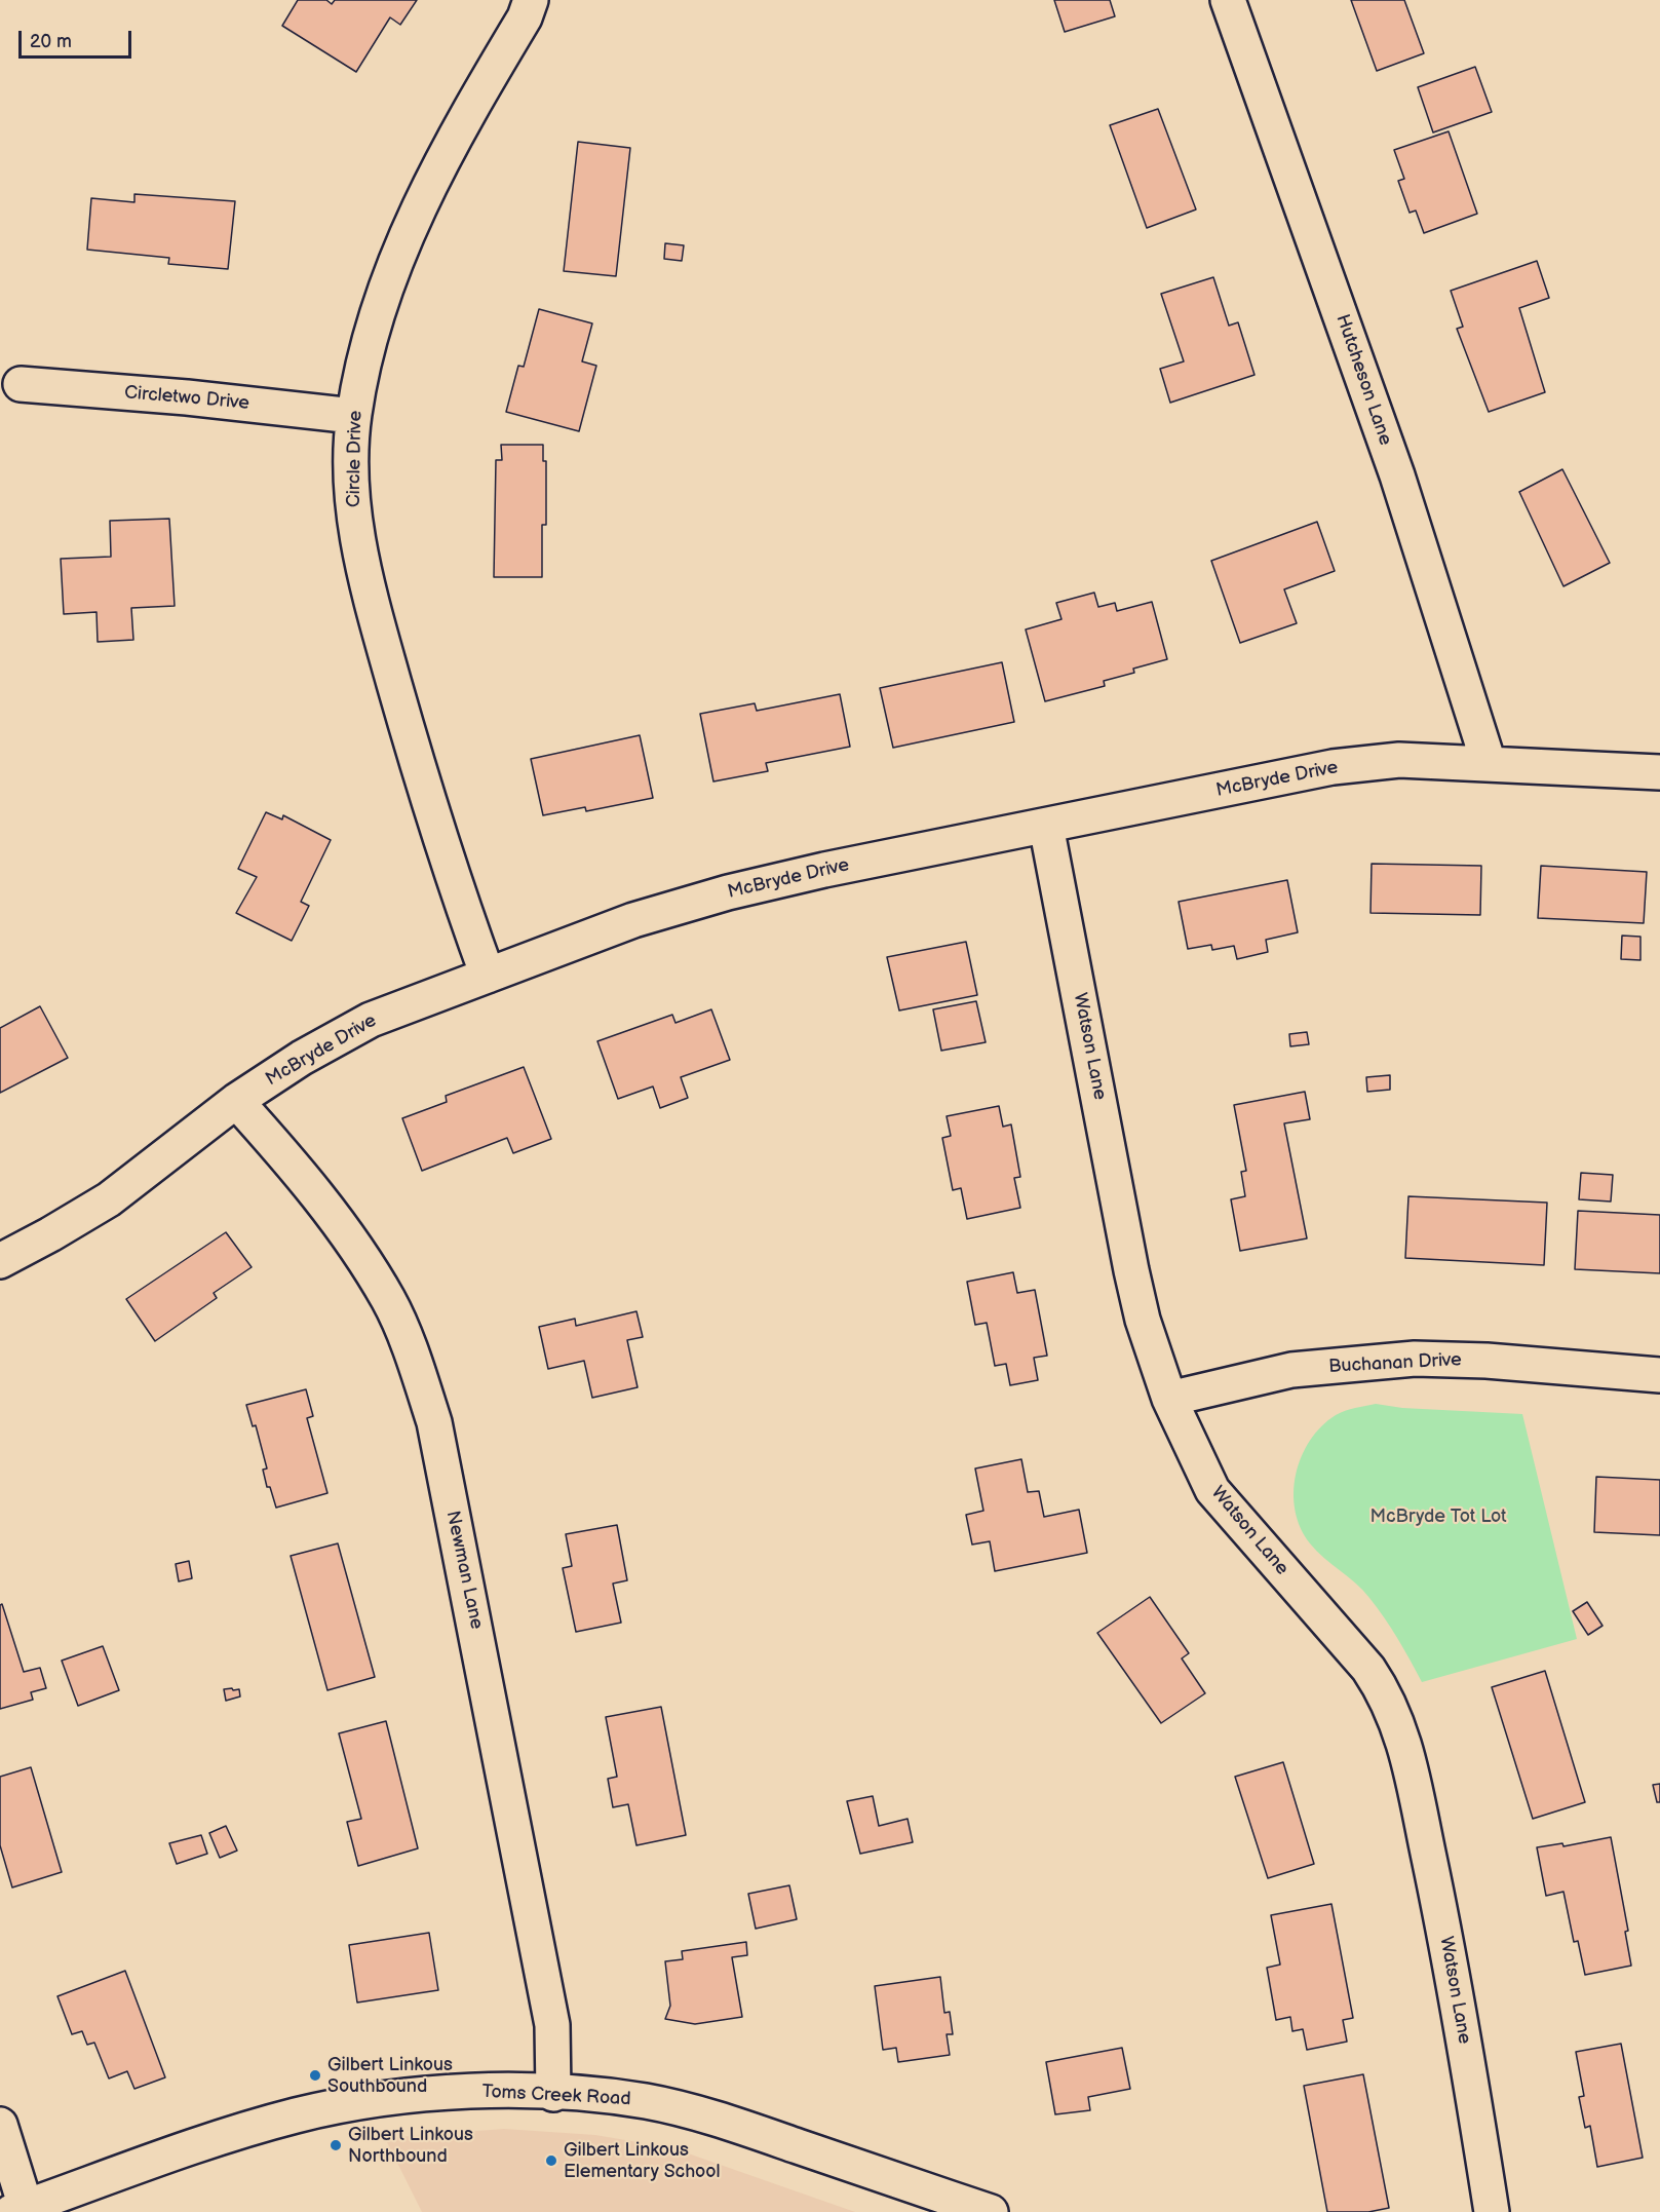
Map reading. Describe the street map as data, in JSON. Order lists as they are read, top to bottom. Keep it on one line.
{"streets":{"street":["Hutcheson Lane","Circletwo Drive","Circle Drive","McBryde Drive","Watson Lane","Buchanan Drive","Newman Lane","Toms Creek Road"]},"crossings":[["Hutcheson Lane","McBryde Drive"],["Circletwo Drive","Circle Drive"],["Circle Drive","McBryde Drive"],["McBryde Drive","Watson Lane"],["McBryde Drive","Newman Lane"],["Watson Lane","Buchanan Drive"],["Newman Lane","Toms Creek Road"]],"parks":["McBryde Tot Lot"],"places":["Gilbert Linkous Southbound","Gilbert Linkous Northbound","Gilbert Linkous Elementary School"],"scale_bar":"20 m"}
